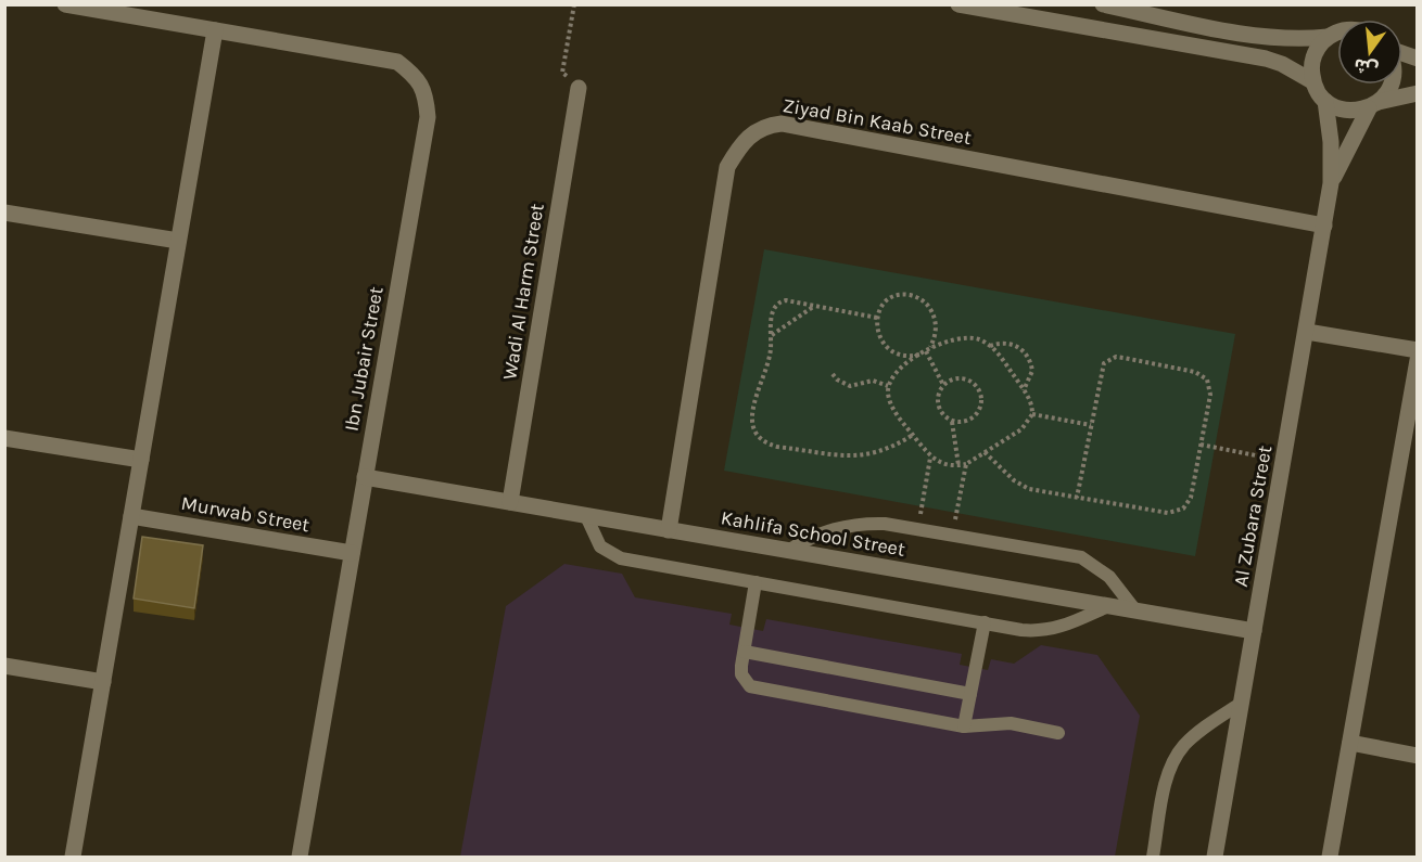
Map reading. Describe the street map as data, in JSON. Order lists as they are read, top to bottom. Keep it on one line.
{"streets":{"street":["Ziyad Bin Kaab Street","Wadi Al Harm Street","Ibn Jubair Street","Murwab Street","Al Zubara Street","Kahlifa School Street"]},"crossings":[["Ziyad Bin Kaab Street","Al Zubara Street"],["Ziyad Bin Kaab Street","Kahlifa School Street"],["Wadi Al Harm Street","Kahlifa School Street"],["Ibn Jubair Street","Murwab Street"],["Ibn Jubair Street","Kahlifa School Street"],["Al Zubara Street","Kahlifa School Street"]],"north":"bottom"}
